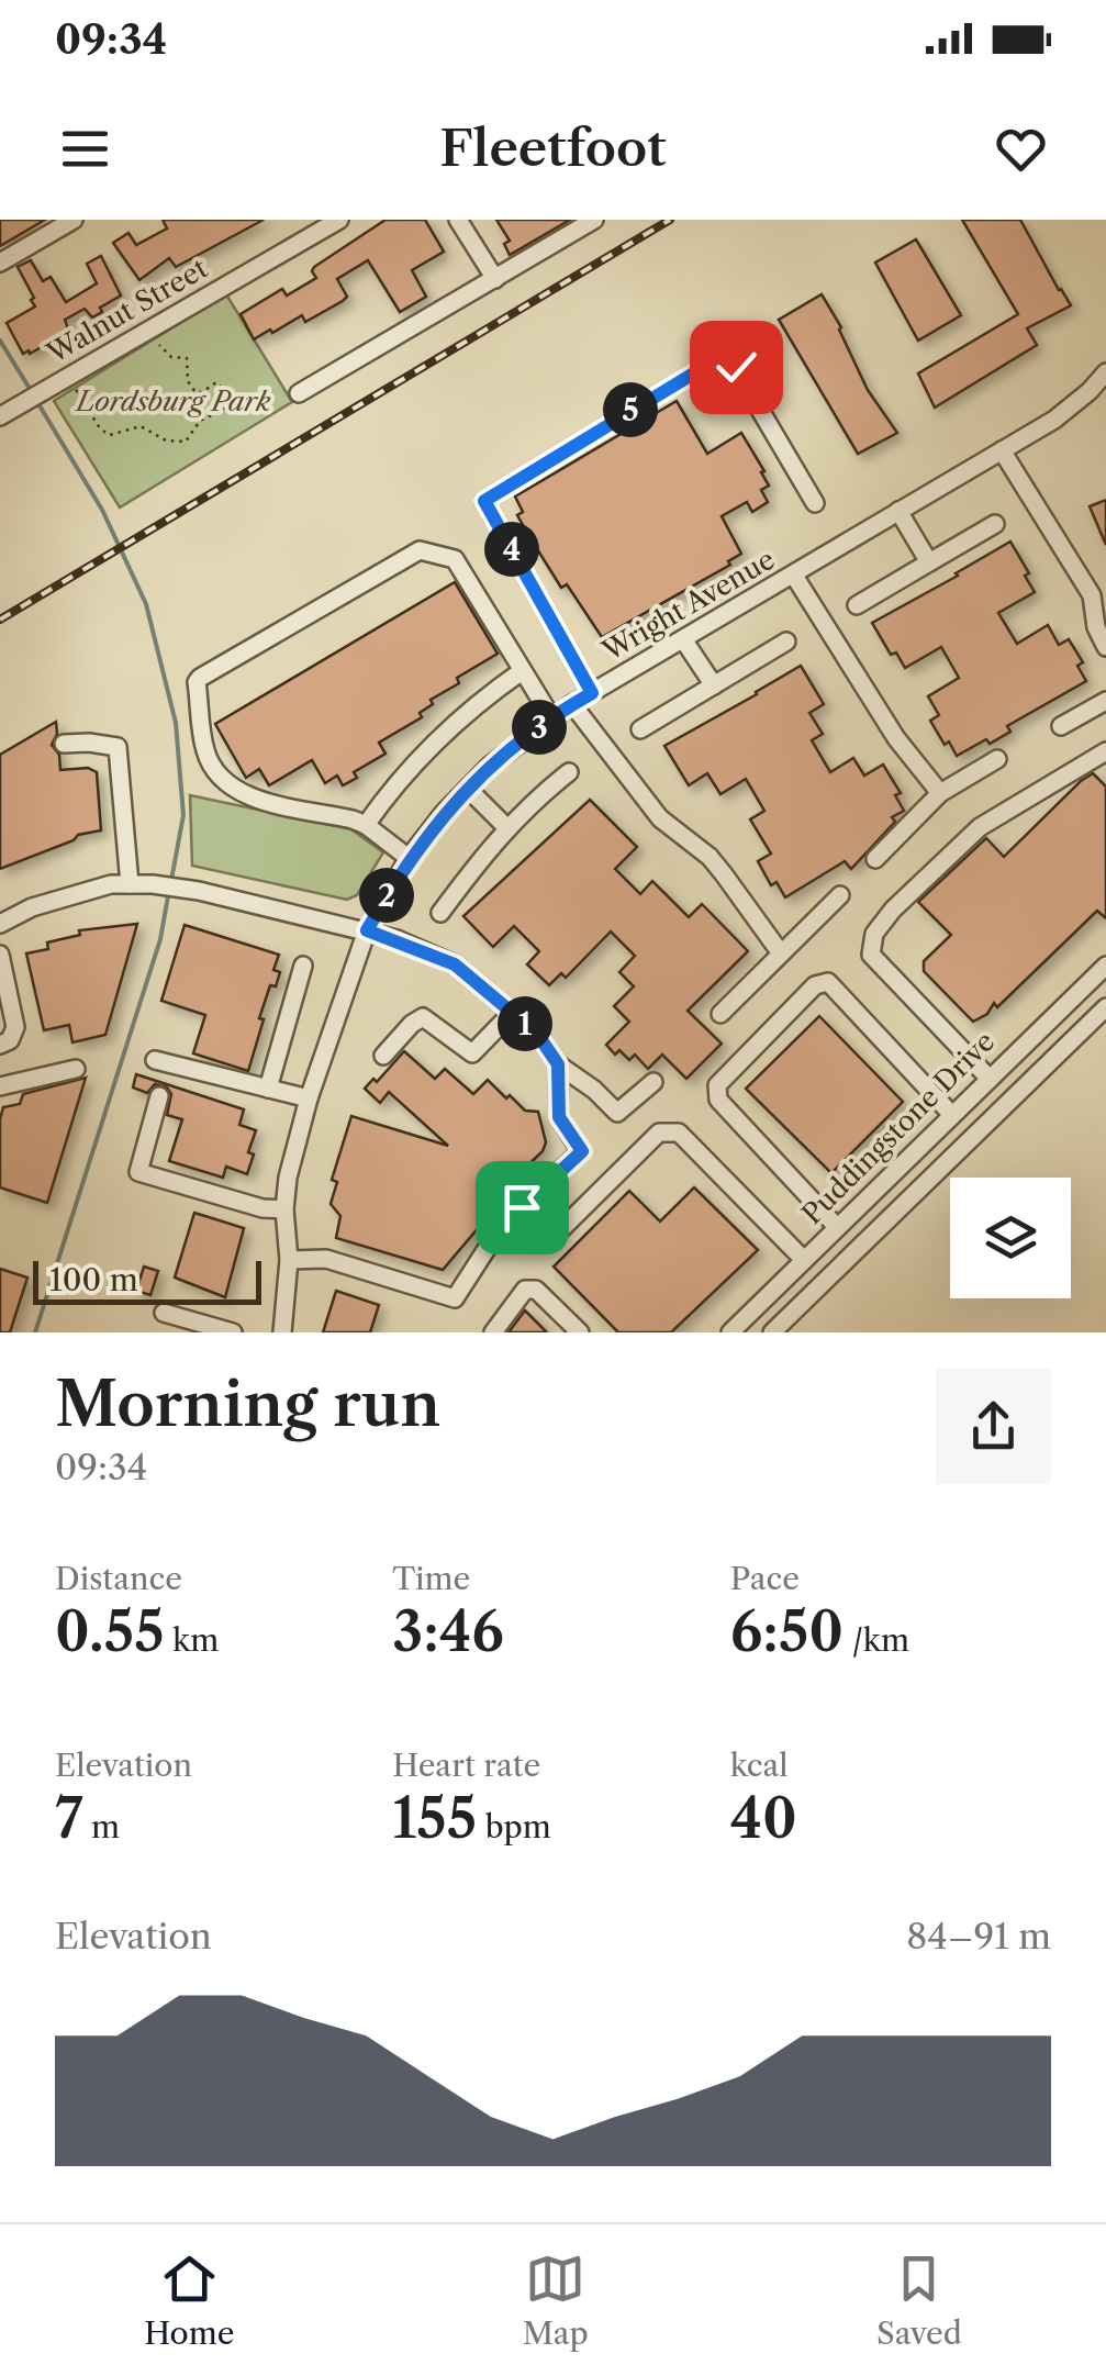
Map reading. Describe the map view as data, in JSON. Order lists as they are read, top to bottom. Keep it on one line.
{"streets":{"street":["Walnut Street","Wright Avenue","Puddingstone Drive"]},"parks":["Lordsburg Park"],"scale_bar":"100 m","page":{"status":"09:34","header":"Fleetfoot","pins":["5","4","3","2","1"],"scale":"100 m","heading":["Morning run","09:34"],"stats":[["Distance","0.55 km"],["Time","3:46"],["Pace","6:50 /km"],["Elevation","7 m"],["Heart rate","155 bpm"],["kcal","40"]],"chart":["Elevation","84–91 m"],"tabs":["Home","Map","Saved"]}}
